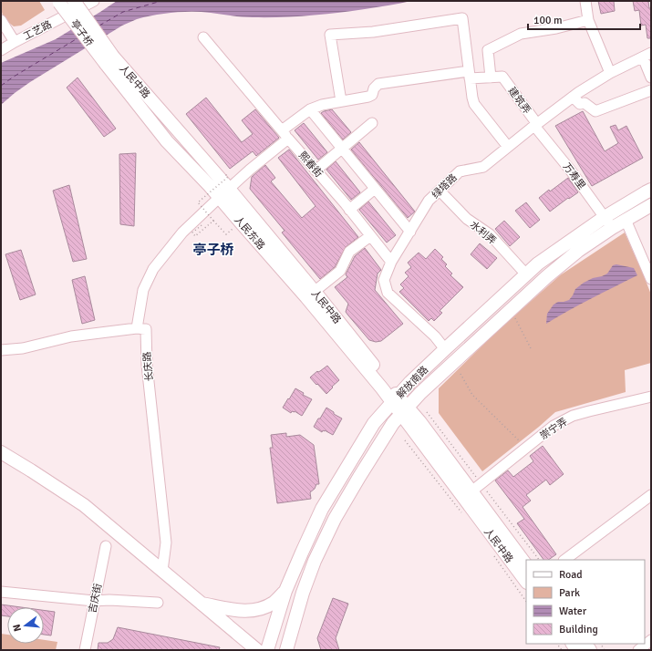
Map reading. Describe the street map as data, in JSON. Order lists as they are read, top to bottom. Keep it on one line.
{"streets":{"main road":["亭子桥","人民中路","人民东路","解放南路"],"street":["工艺路","建筑弄","熙春街","万寿里","绿塔路","水利弄","长庆路","崇宁弄","吉庆街"]},"crossings":[["亭子桥","人民中路"],["亭子桥","人民东路"],["人民中路","人民东路"],["人民中路","解放南路"],["人民中路","崇宁弄"],["建筑弄","万寿里"],["建筑弄","绿塔路"],["熙春街","绿塔路"],["万寿里","绿塔路"],["万寿里","解放南路"],["绿塔路","水利弄"],["绿塔路","解放南路"],["人民东路","解放南路"],["水利弄","解放南路"]],"districts":["亭子桥"],"legend":["Road","Park","Water","Building"],"scale_bar":"100 m","north":"left"}
